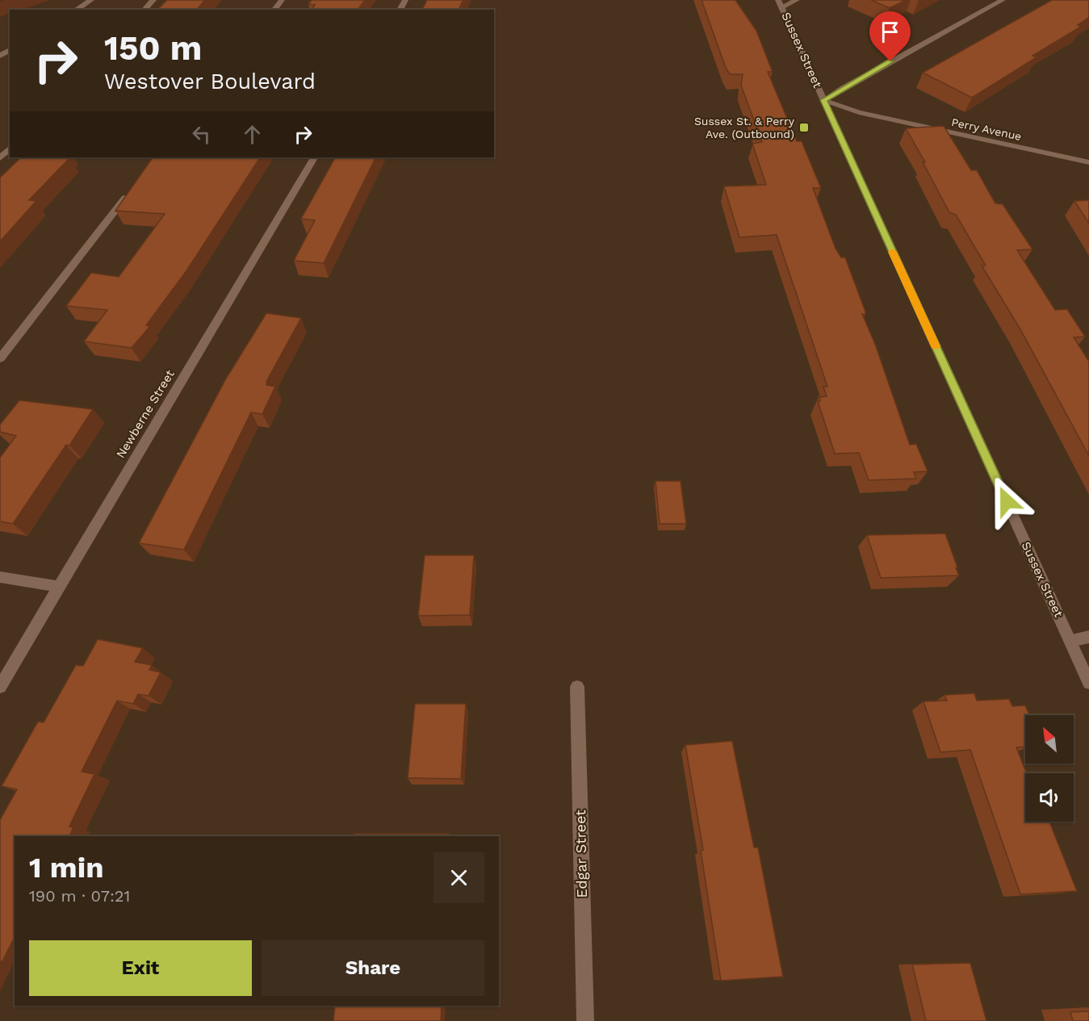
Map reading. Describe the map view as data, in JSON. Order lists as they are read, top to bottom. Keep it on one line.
{"streets":{"street":["Sussex Street","Perry Avenue","Newberne Street","Edgar Street"]},"crossings":[["Sussex Street","Perry Avenue"]],"places":{"transit":["Sussex St. & Perry Ave. (Outbound)"]},"north":"top left","page":{"turn":["150 m","Westover Boulevard"],"heading":["1 min","190 m · 07:21"],"buttons":["Exit","Share"]}}
